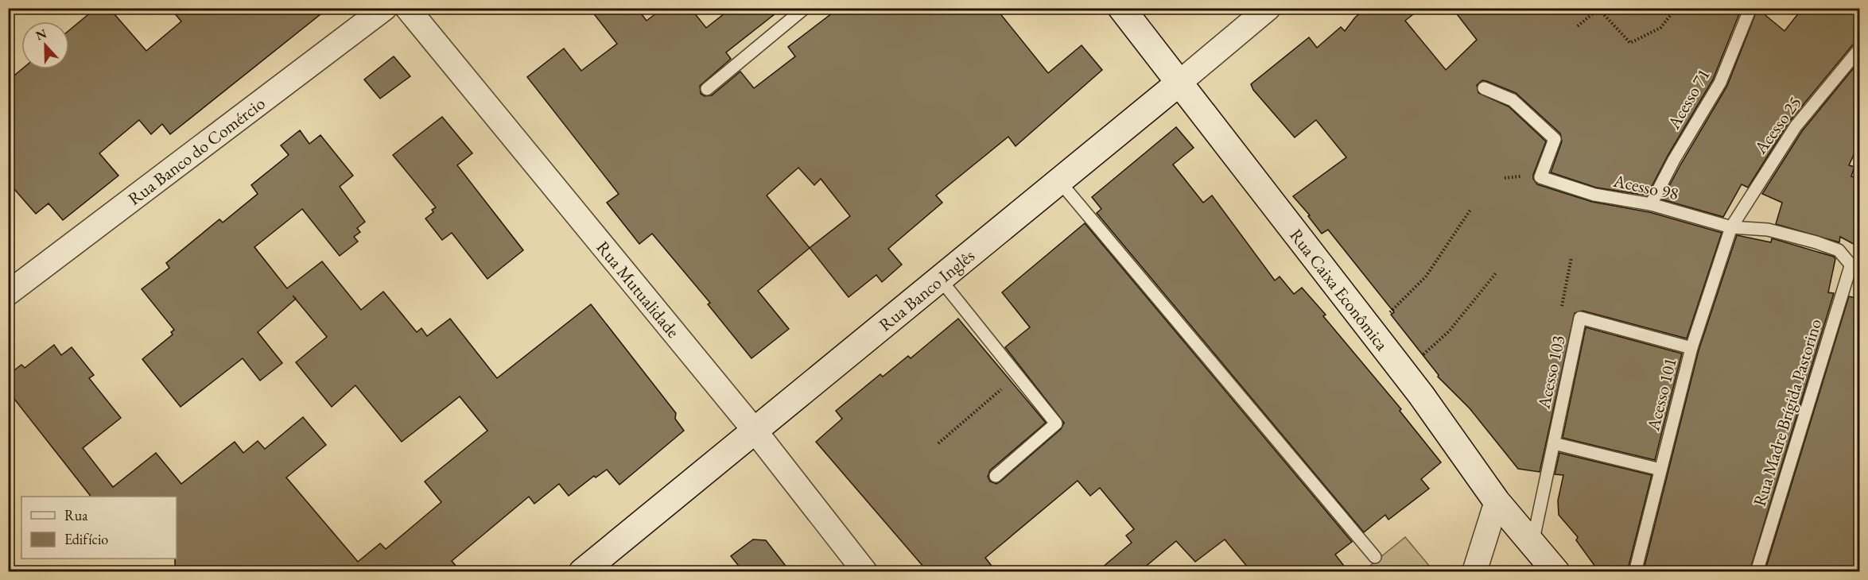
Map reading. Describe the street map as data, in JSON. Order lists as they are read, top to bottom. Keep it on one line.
{"streets":{"street":["Rua Banco do Comércio","Rua Mutualidade","Rua Caixa Econômica","Rua Banco Inglês"],"lane":["Acesso 71","Acesso 25","Acesso 98","Acesso 103","Acesso 101","Rua Madre Brígida Pastorino"]},"crossings":[["Acesso 71","Acesso 98"],["Acesso 25","Acesso 98"],["Acesso 25","Acesso 101"],["Acesso 98","Acesso 101"],["Acesso 98","Rua Madre Brígida Pastorino"],["Rua Mutualidade","Rua Banco Inglês"],["Rua Caixa Econômica","Rua Banco Inglês"],["Rua Caixa Econômica","Acesso 103"],["Acesso 103","Acesso 101"]],"legend":["Rua","Edifício"],"north":"top"}
